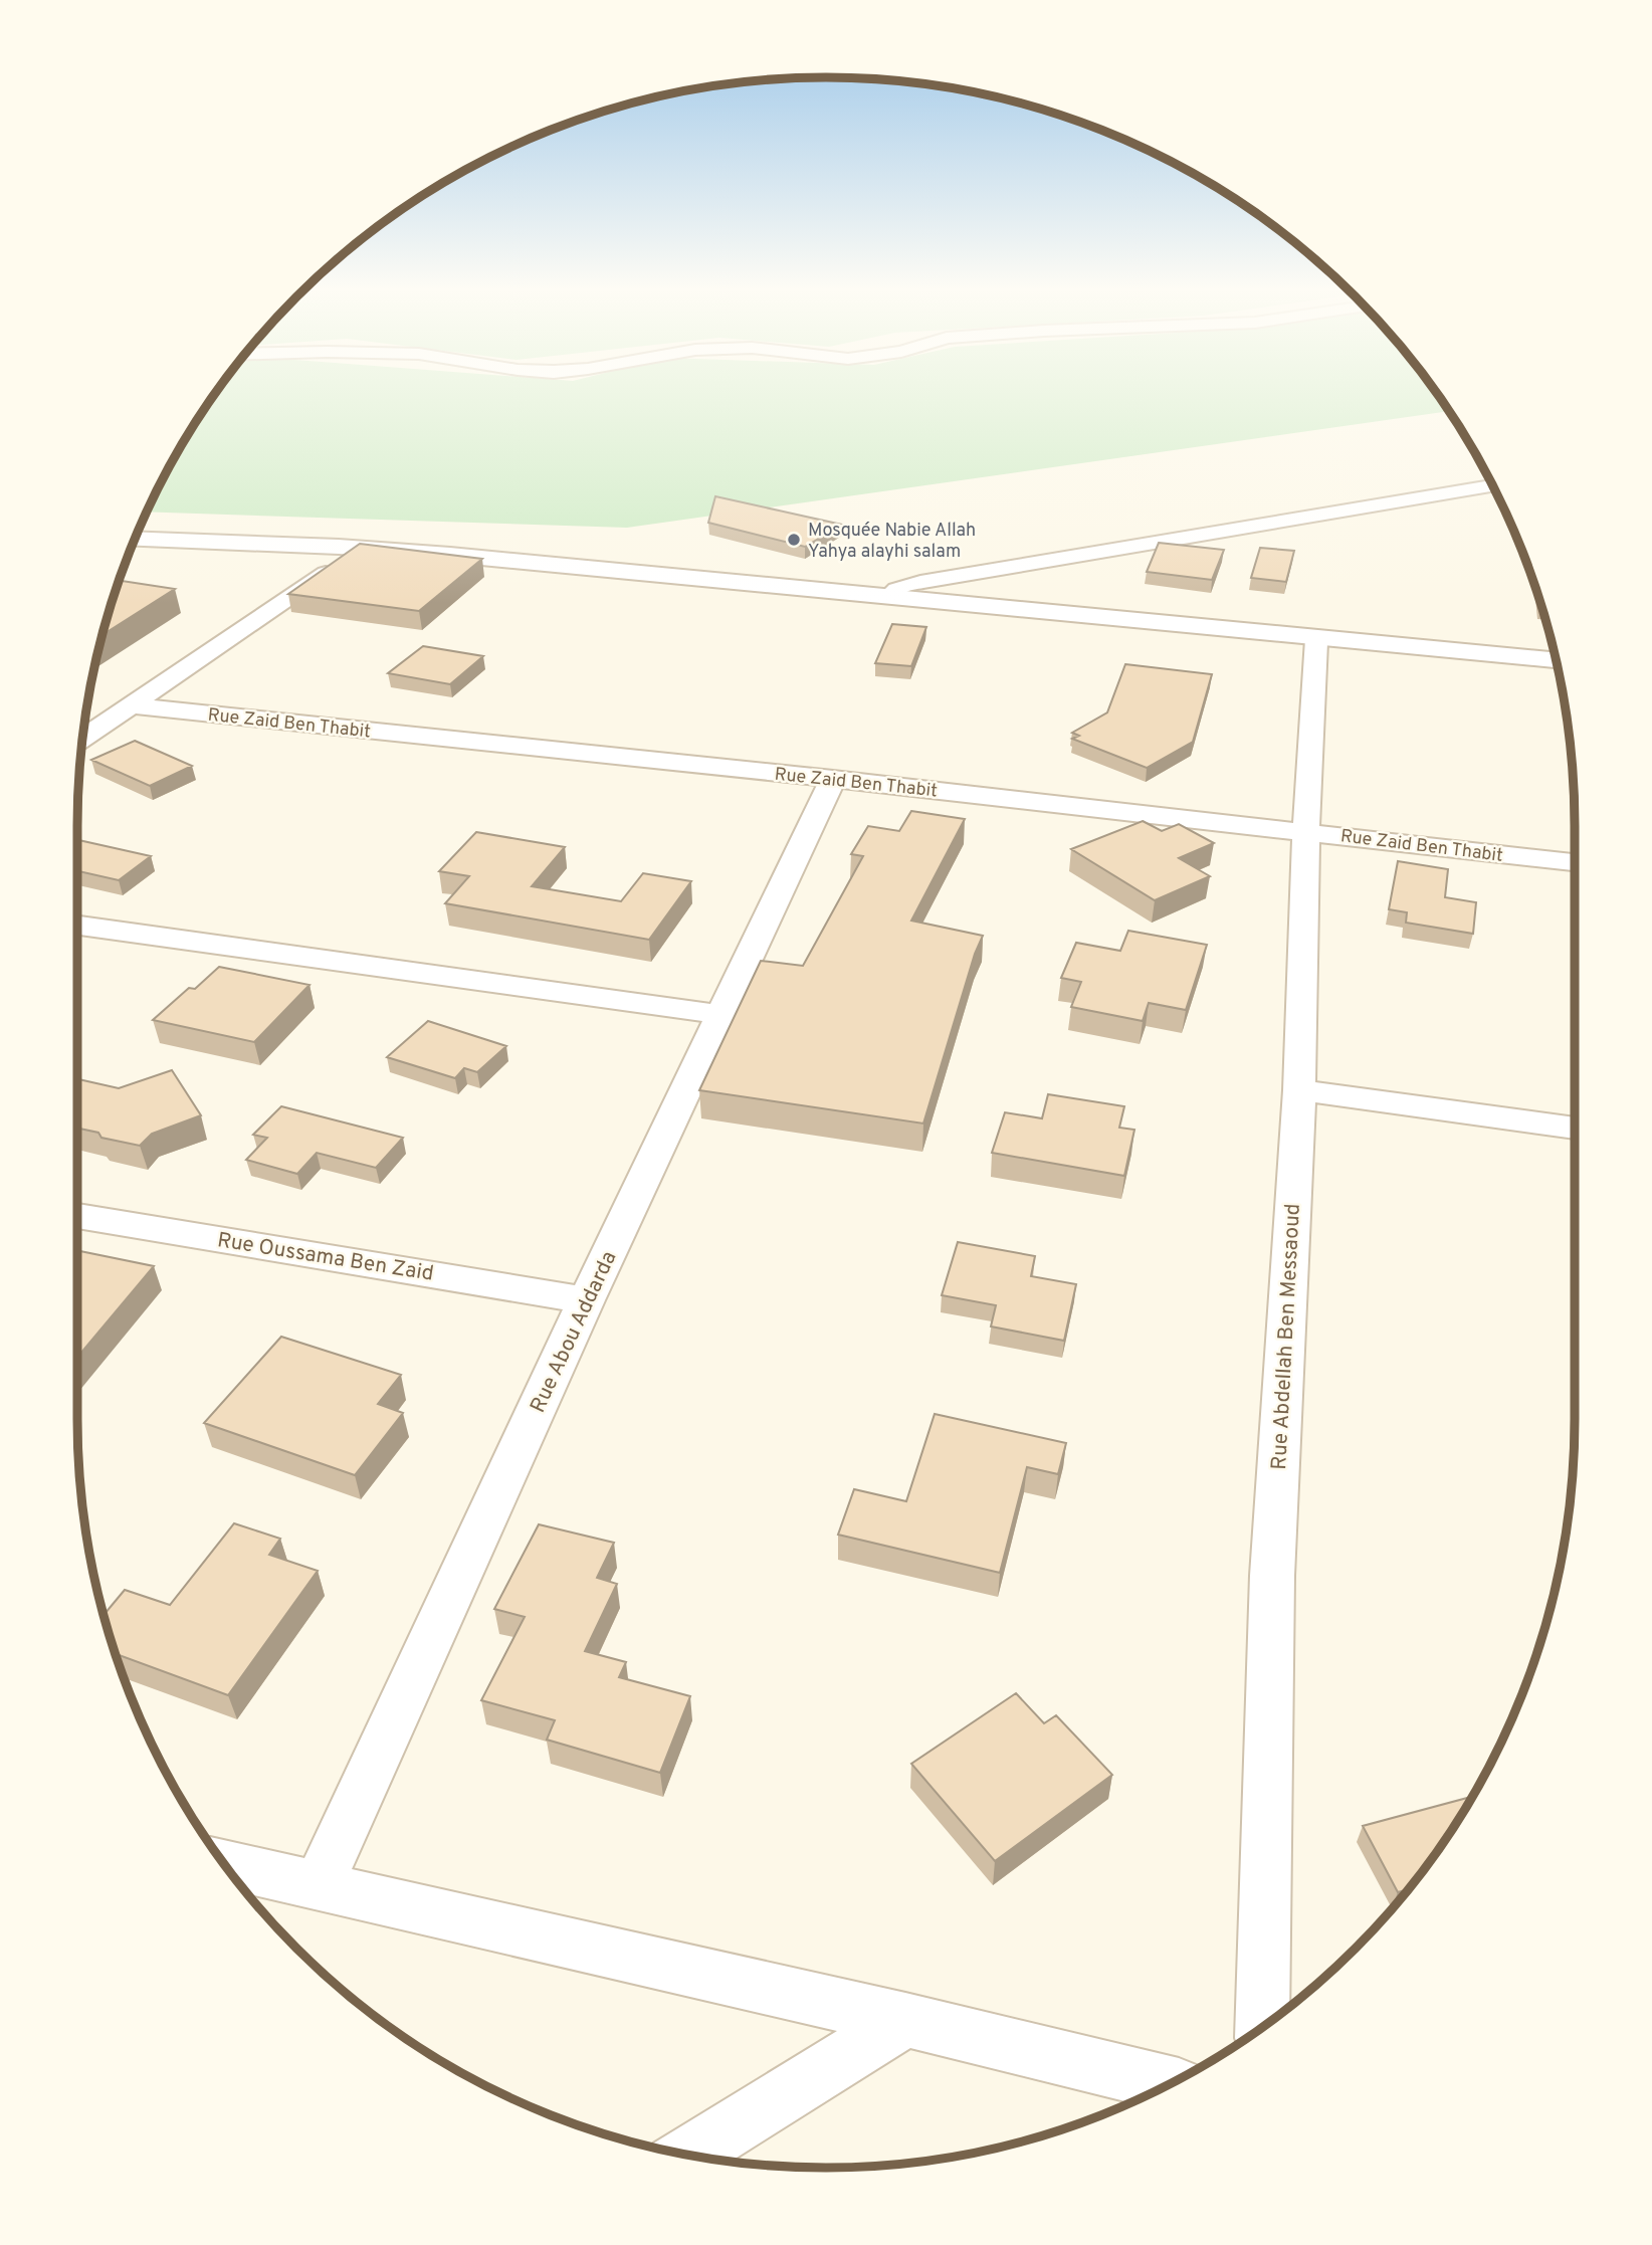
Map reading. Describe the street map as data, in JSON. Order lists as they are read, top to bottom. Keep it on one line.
{"streets":{"street":["Rue Zaid Ben Thabit","Rue Oussama Ben Zaid","Rue Abou Addarda","Rue Abdellah Ben Messaoud"]},"crossings":[["Rue Zaid Ben Thabit","Rue Abou Addarda"],["Rue Zaid Ben Thabit","Rue Abdellah Ben Messaoud"],["Rue Oussama Ben Zaid","Rue Abou Addarda"]],"places":["Mosquée Nabie Allah Yahya alayhi salam"]}
